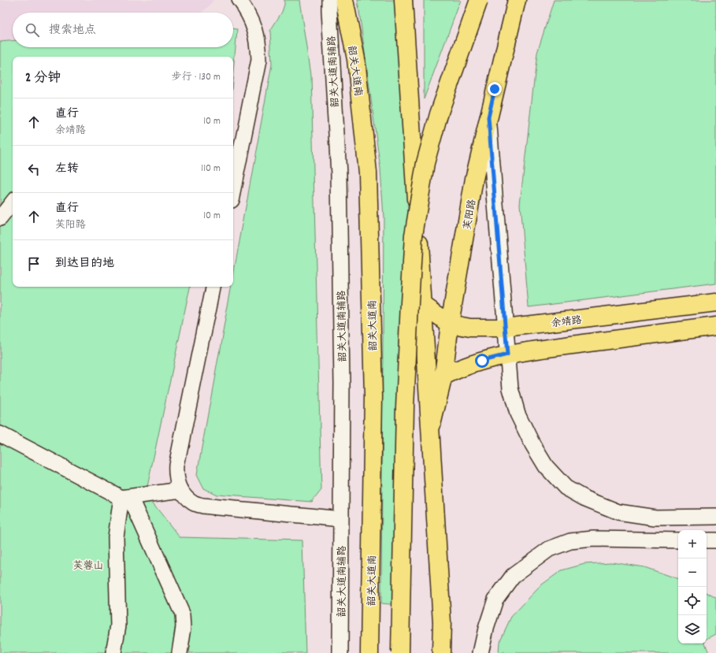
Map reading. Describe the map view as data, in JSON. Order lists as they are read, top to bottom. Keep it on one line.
{"streets":{"main road":["韶关大道南","芙阳路","余靖路"],"street":["韶关大道南辅路"]},"crossings":[["芙阳路","余靖路"]],"parks":["芙蓉山"],"page":{"search":"搜索地点","heading":["2 分钟","步行 · 130 m"],"list":[["直行","余靖路","10 m"],["左转","110 m"],["直行","芙阳路","10 m"],"到达目的地"],"map_buttons":["+","−"]}}
